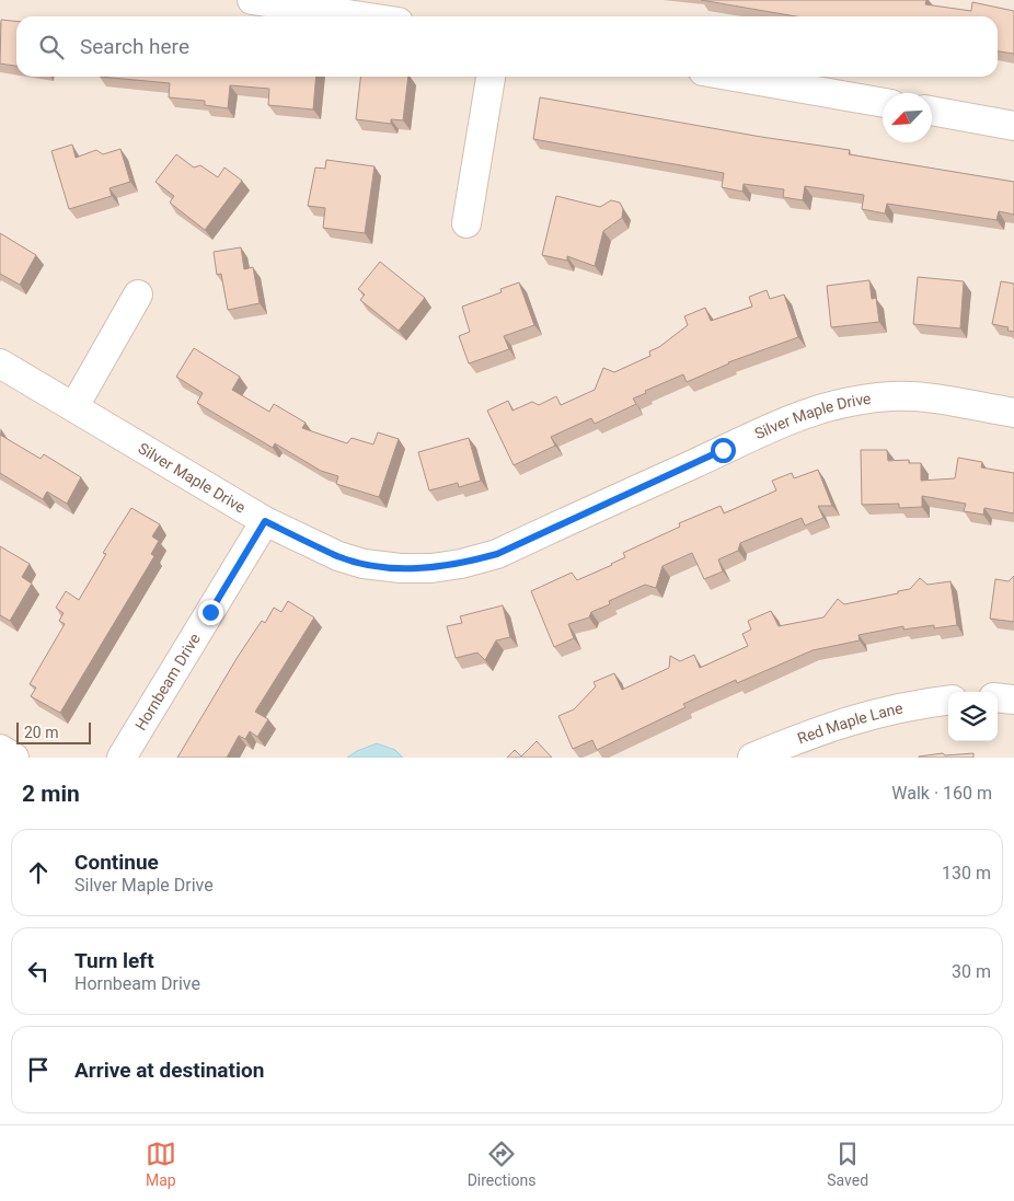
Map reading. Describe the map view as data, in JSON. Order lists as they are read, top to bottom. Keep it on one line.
{"streets":{"street":["Silver Maple Drive","Hornbeam Drive","Red Maple Lane"]},"crossings":[["Silver Maple Drive","Hornbeam Drive"]],"scale_bar":"20 m","north":"bottom left","page":{"search":"Search here","scale":"20 m","heading":["2 min","Walk · 160 m"],"list":[["Continue","Silver Maple Drive","130 m"],["Turn left","Hornbeam Drive","30 m"],"Arrive at destination"],"nav":["Map","Directions","Saved"]}}
